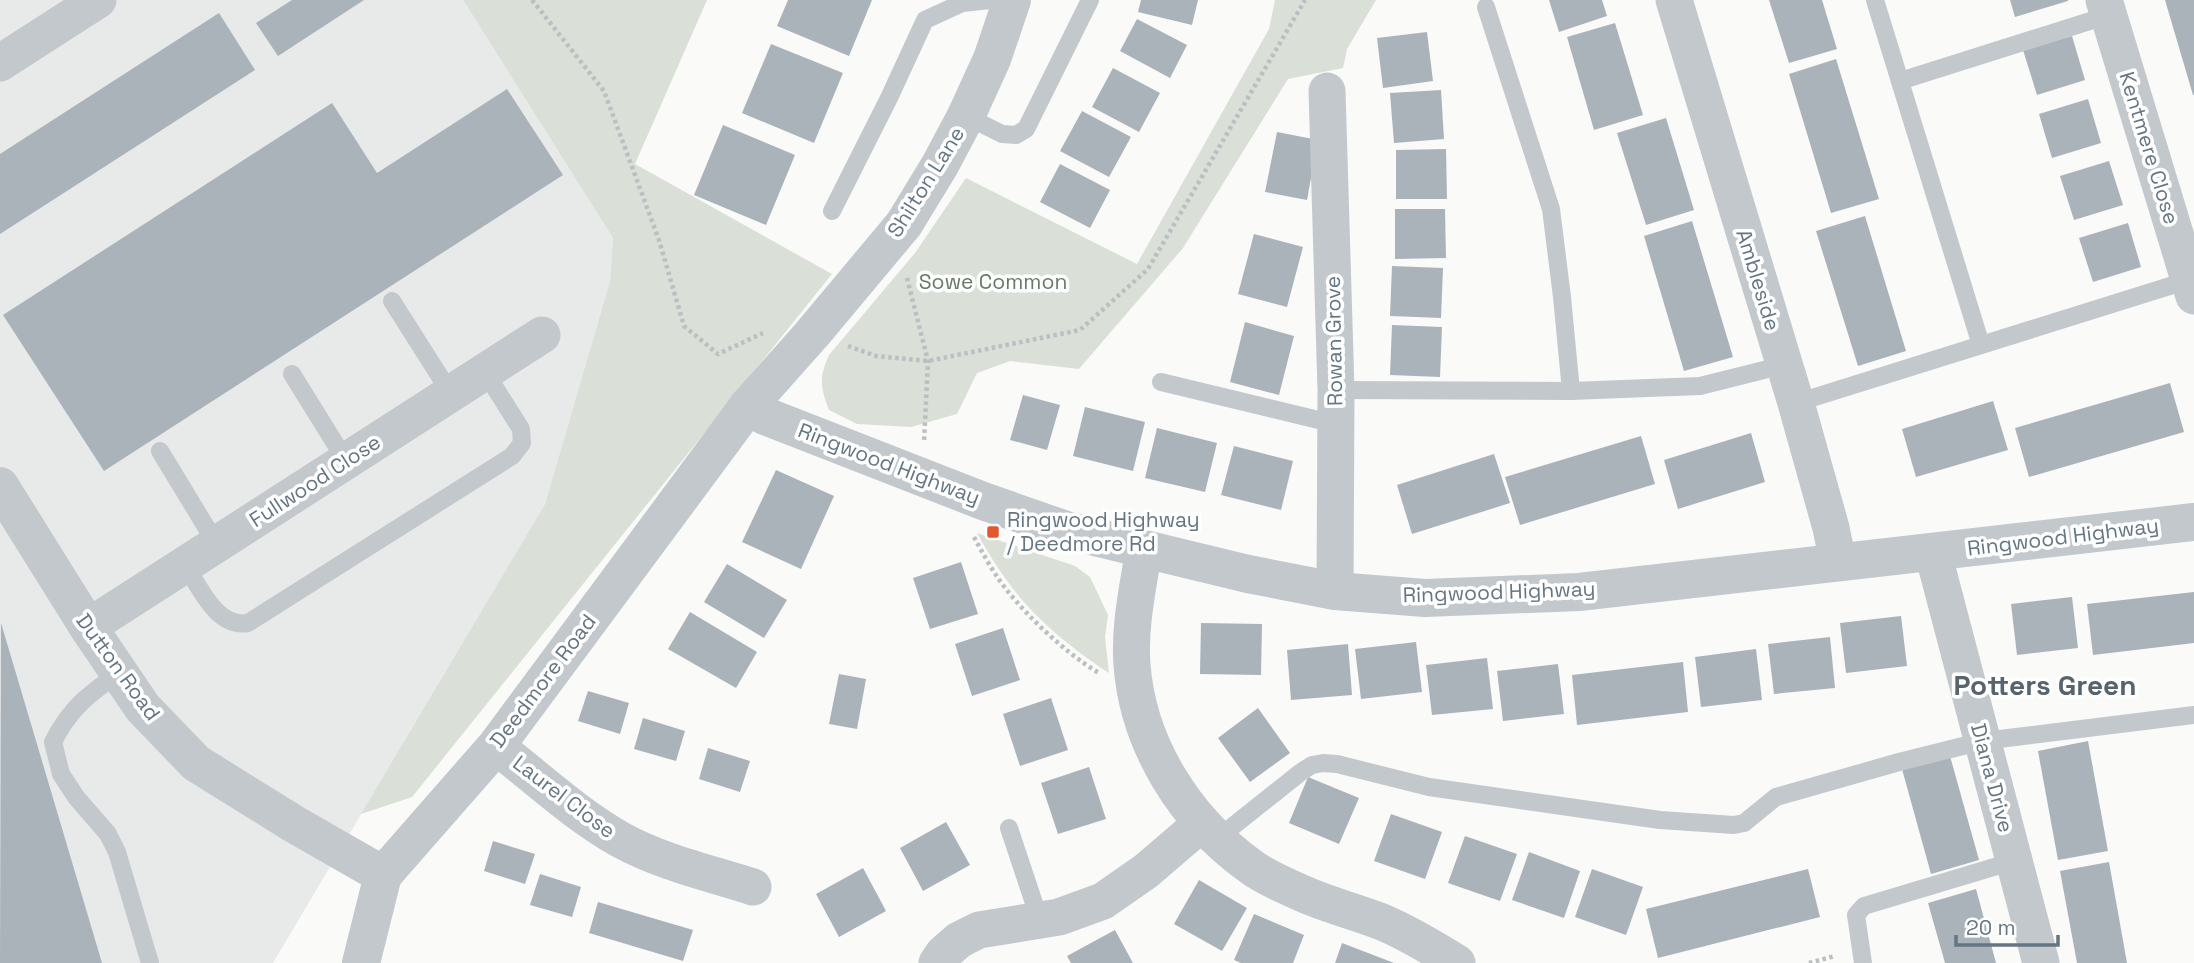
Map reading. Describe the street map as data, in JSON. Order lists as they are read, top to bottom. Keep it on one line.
{"streets":{"street":["Kentmere Close","Shilton Lane","Ambleside","Rowan Grove","Ringwood Highway","Fullwood Close","Dutton Road","Deedmore Road","Diana Drive","Laurel Close"]},"crossings":[["Shilton Lane","Ringwood Highway"],["Shilton Lane","Deedmore Road"],["Ambleside","Ringwood Highway"],["Rowan Grove","Ringwood Highway"],["Ringwood Highway","Deedmore Road"],["Ringwood Highway","Diana Drive"],["Fullwood Close","Dutton Road"],["Dutton Road","Deedmore Road"],["Deedmore Road","Laurel Close"]],"districts":["Potters Green"],"parks":["Sowe Common"],"places":{"transit":["Ringwood Highway / Deedmore Rd"]},"scale_bar":"20 m"}
